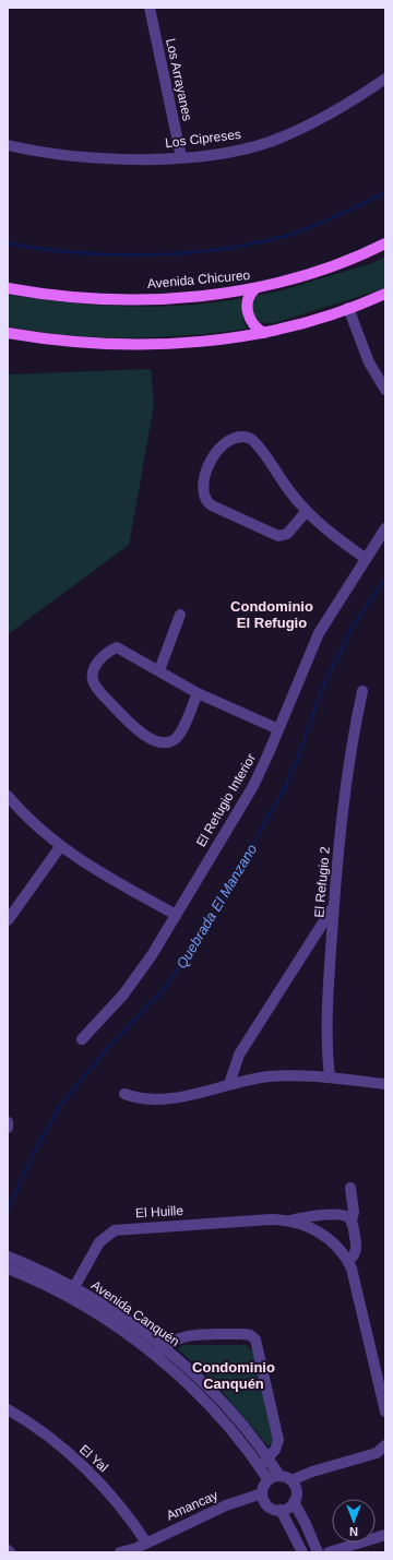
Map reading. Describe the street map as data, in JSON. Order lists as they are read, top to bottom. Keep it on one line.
{"streets":{"main road":["Avenida Chicureo"],"street":["Los Arrayanes","Los Cipreses","El Refugio Interior","El Refugio 2","El Huille","Avenida Canquén","El Yal","Amancay"]},"crossings":[["Los Arrayanes","Los Cipreses"],["El Huille","Avenida Canquén"],["Avenida Canquén","Amancay"],["El Yal","Amancay"]],"districts":["Condominio El Refugio","Condominio Canquén"],"water":["Quebrada El Manzano"],"north":"bottom"}
